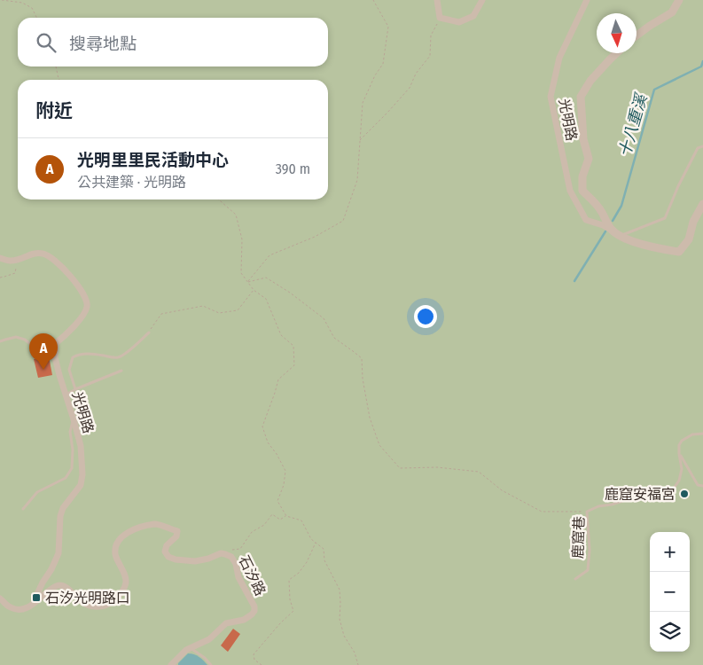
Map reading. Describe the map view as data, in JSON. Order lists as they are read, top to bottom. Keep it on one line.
{"streets":{"street":["光明路","石汐路"],"lane":["鹿窟巷"]},"crossings":[["光明路","石汐路"]],"water":["十八重溪"],"places":{"other":["鹿窟安福宮"],"transit":["石汐光明路口"]},"north":"bottom","page":{"search":"搜尋地點","heading":"附近","list":[{"mark":"A","name":"光明里里民活動中心","note":"公共建築 · 光明路","value":"390 m"}],"pins":"A","map_buttons":["+","−"]}}
